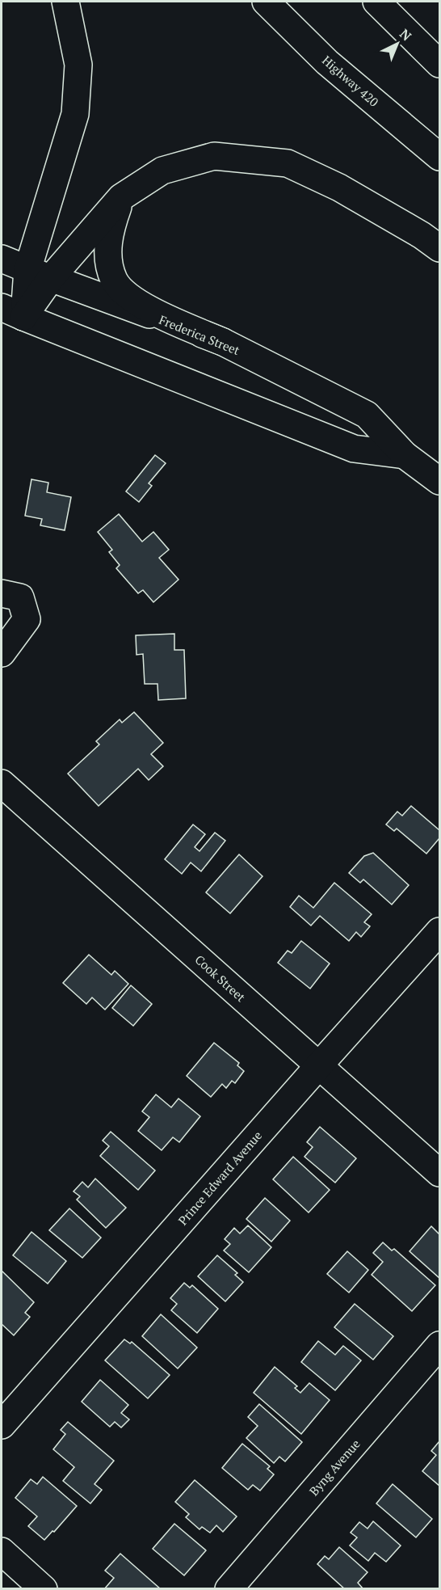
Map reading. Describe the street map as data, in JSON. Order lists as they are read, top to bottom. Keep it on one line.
{"streets":{"main road":["Highway 420","Frederica Street","Cook Street","Prince Edward Avenue","Byng Avenue"]},"crossings":[["Cook Street","Prince Edward Avenue"]],"north":"top right"}
